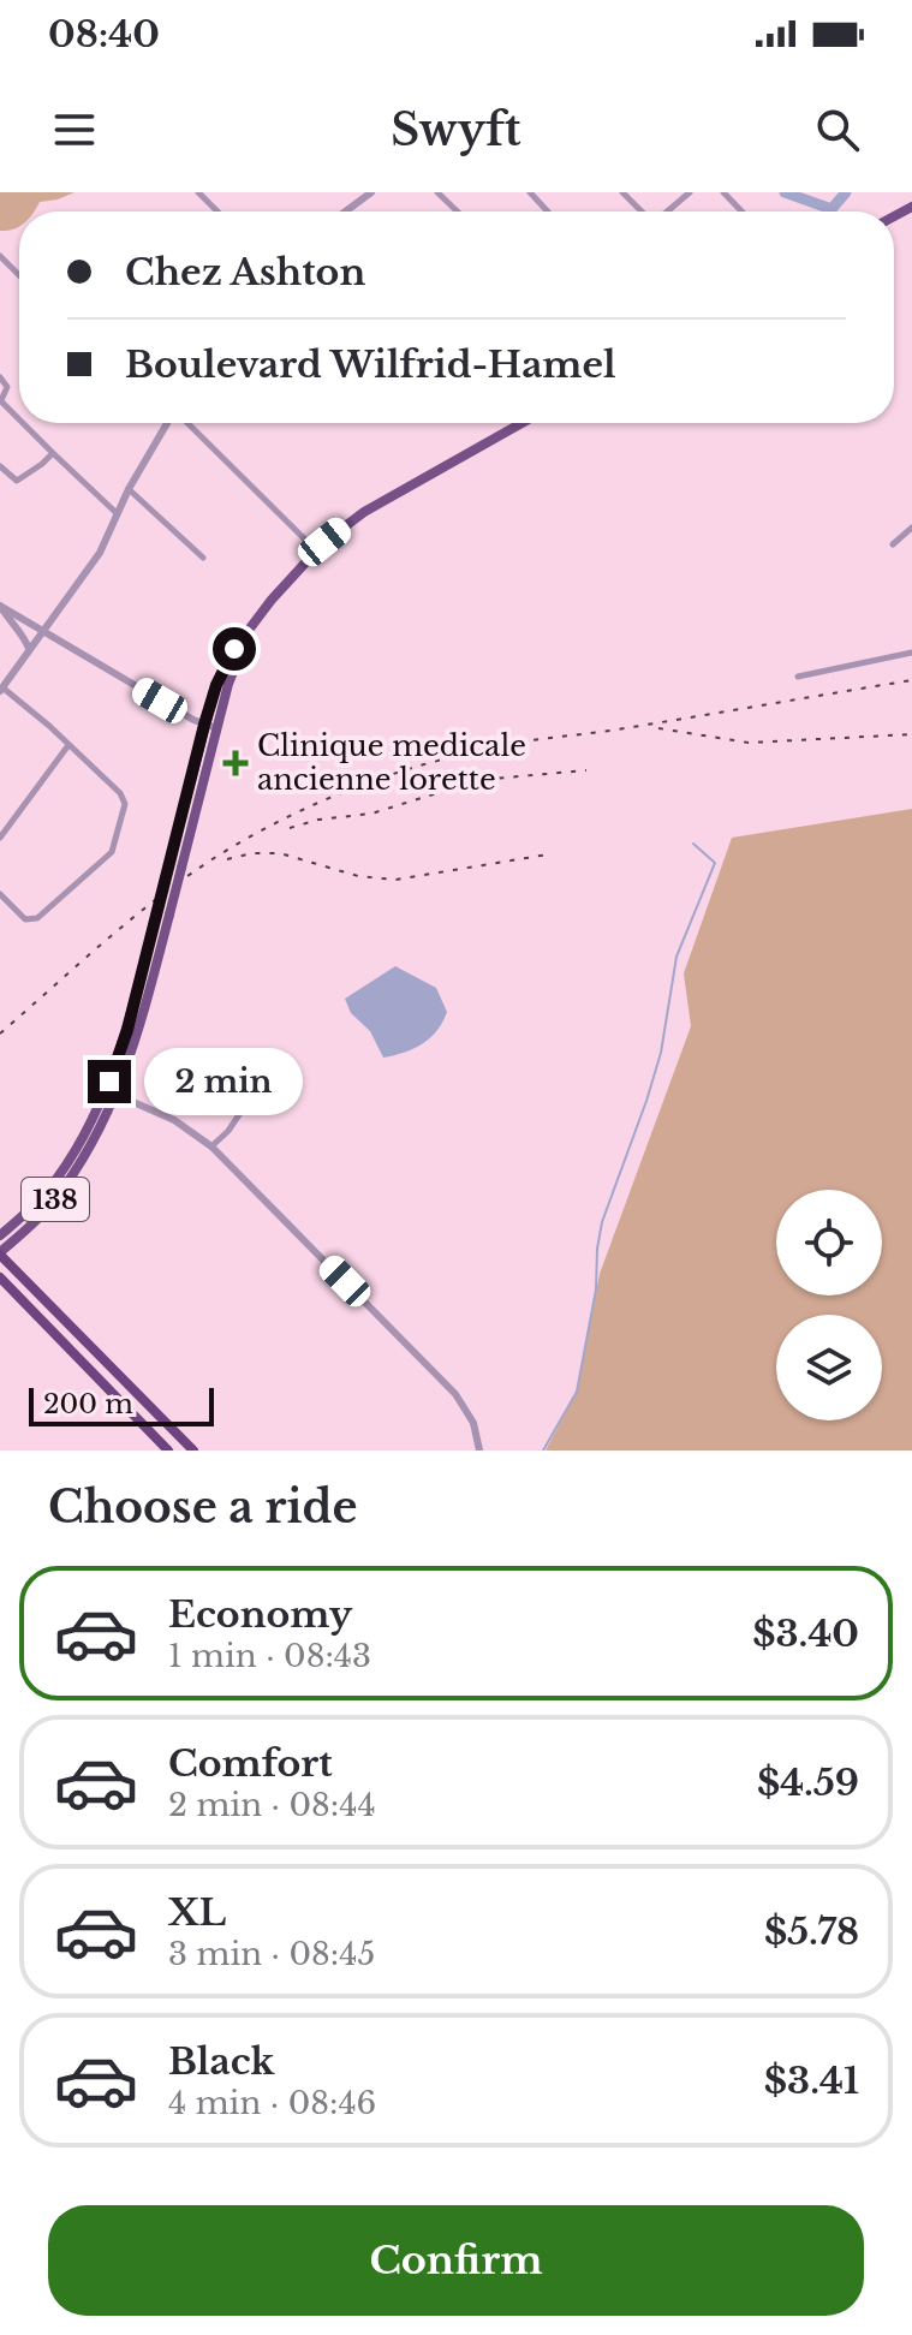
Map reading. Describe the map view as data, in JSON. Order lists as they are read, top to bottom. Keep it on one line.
{"streets":{"main road":["138"]},"places":{"health":["Clinique medicale ancienne lorette"]},"scale_bar":"200 m","page":{"status":"08:40","header":"Swyft","banner":["Chez Ashton","Boulevard Wilfrid-Hamel"],"bubble":"2 min","scale":"200 m","heading":"Choose a ride","list":[{"name":"Economy","note":"1 min · 08:43","value":"$3.40"},{"name":"Comfort","note":"2 min · 08:44","value":"$4.59"},{"name":"XL","note":"3 min · 08:45","value":"$5.78"},{"name":"Black","note":"4 min · 08:46","value":"$3.41"}],"buttons":"Confirm"}}
